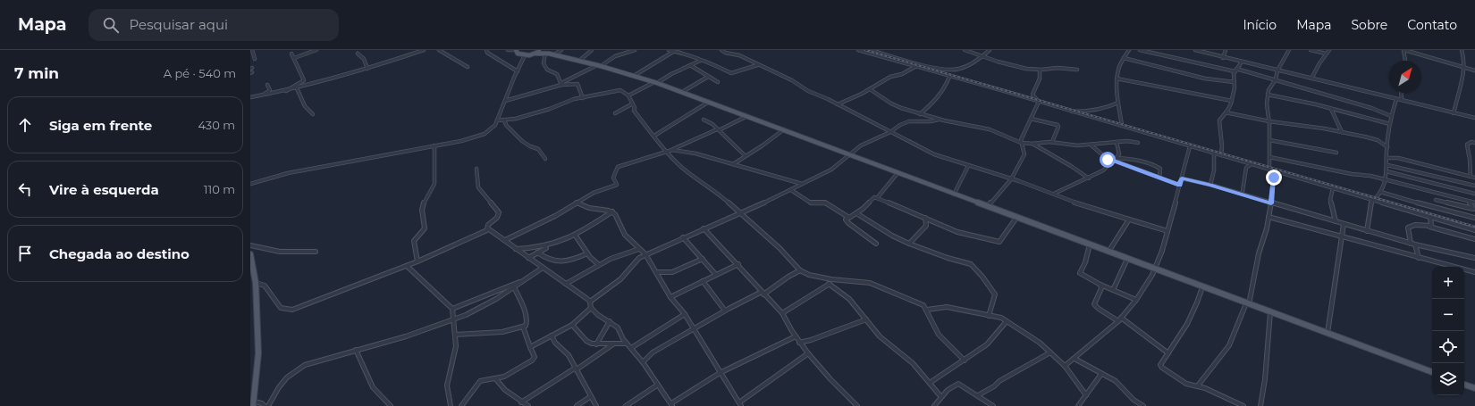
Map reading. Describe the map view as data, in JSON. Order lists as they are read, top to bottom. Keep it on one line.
{"north":"top right","page":{"header":"Mapa","search":"Pesquisar aqui","nav":["Início","Mapa","Sobre","Contato"],"heading":["7 min","A pé · 540 m"],"list":[["Siga em frente","430 m"],["Vire à esquerda","110 m"],"Chegada ao destino"],"map_buttons":["+","−"]}}
